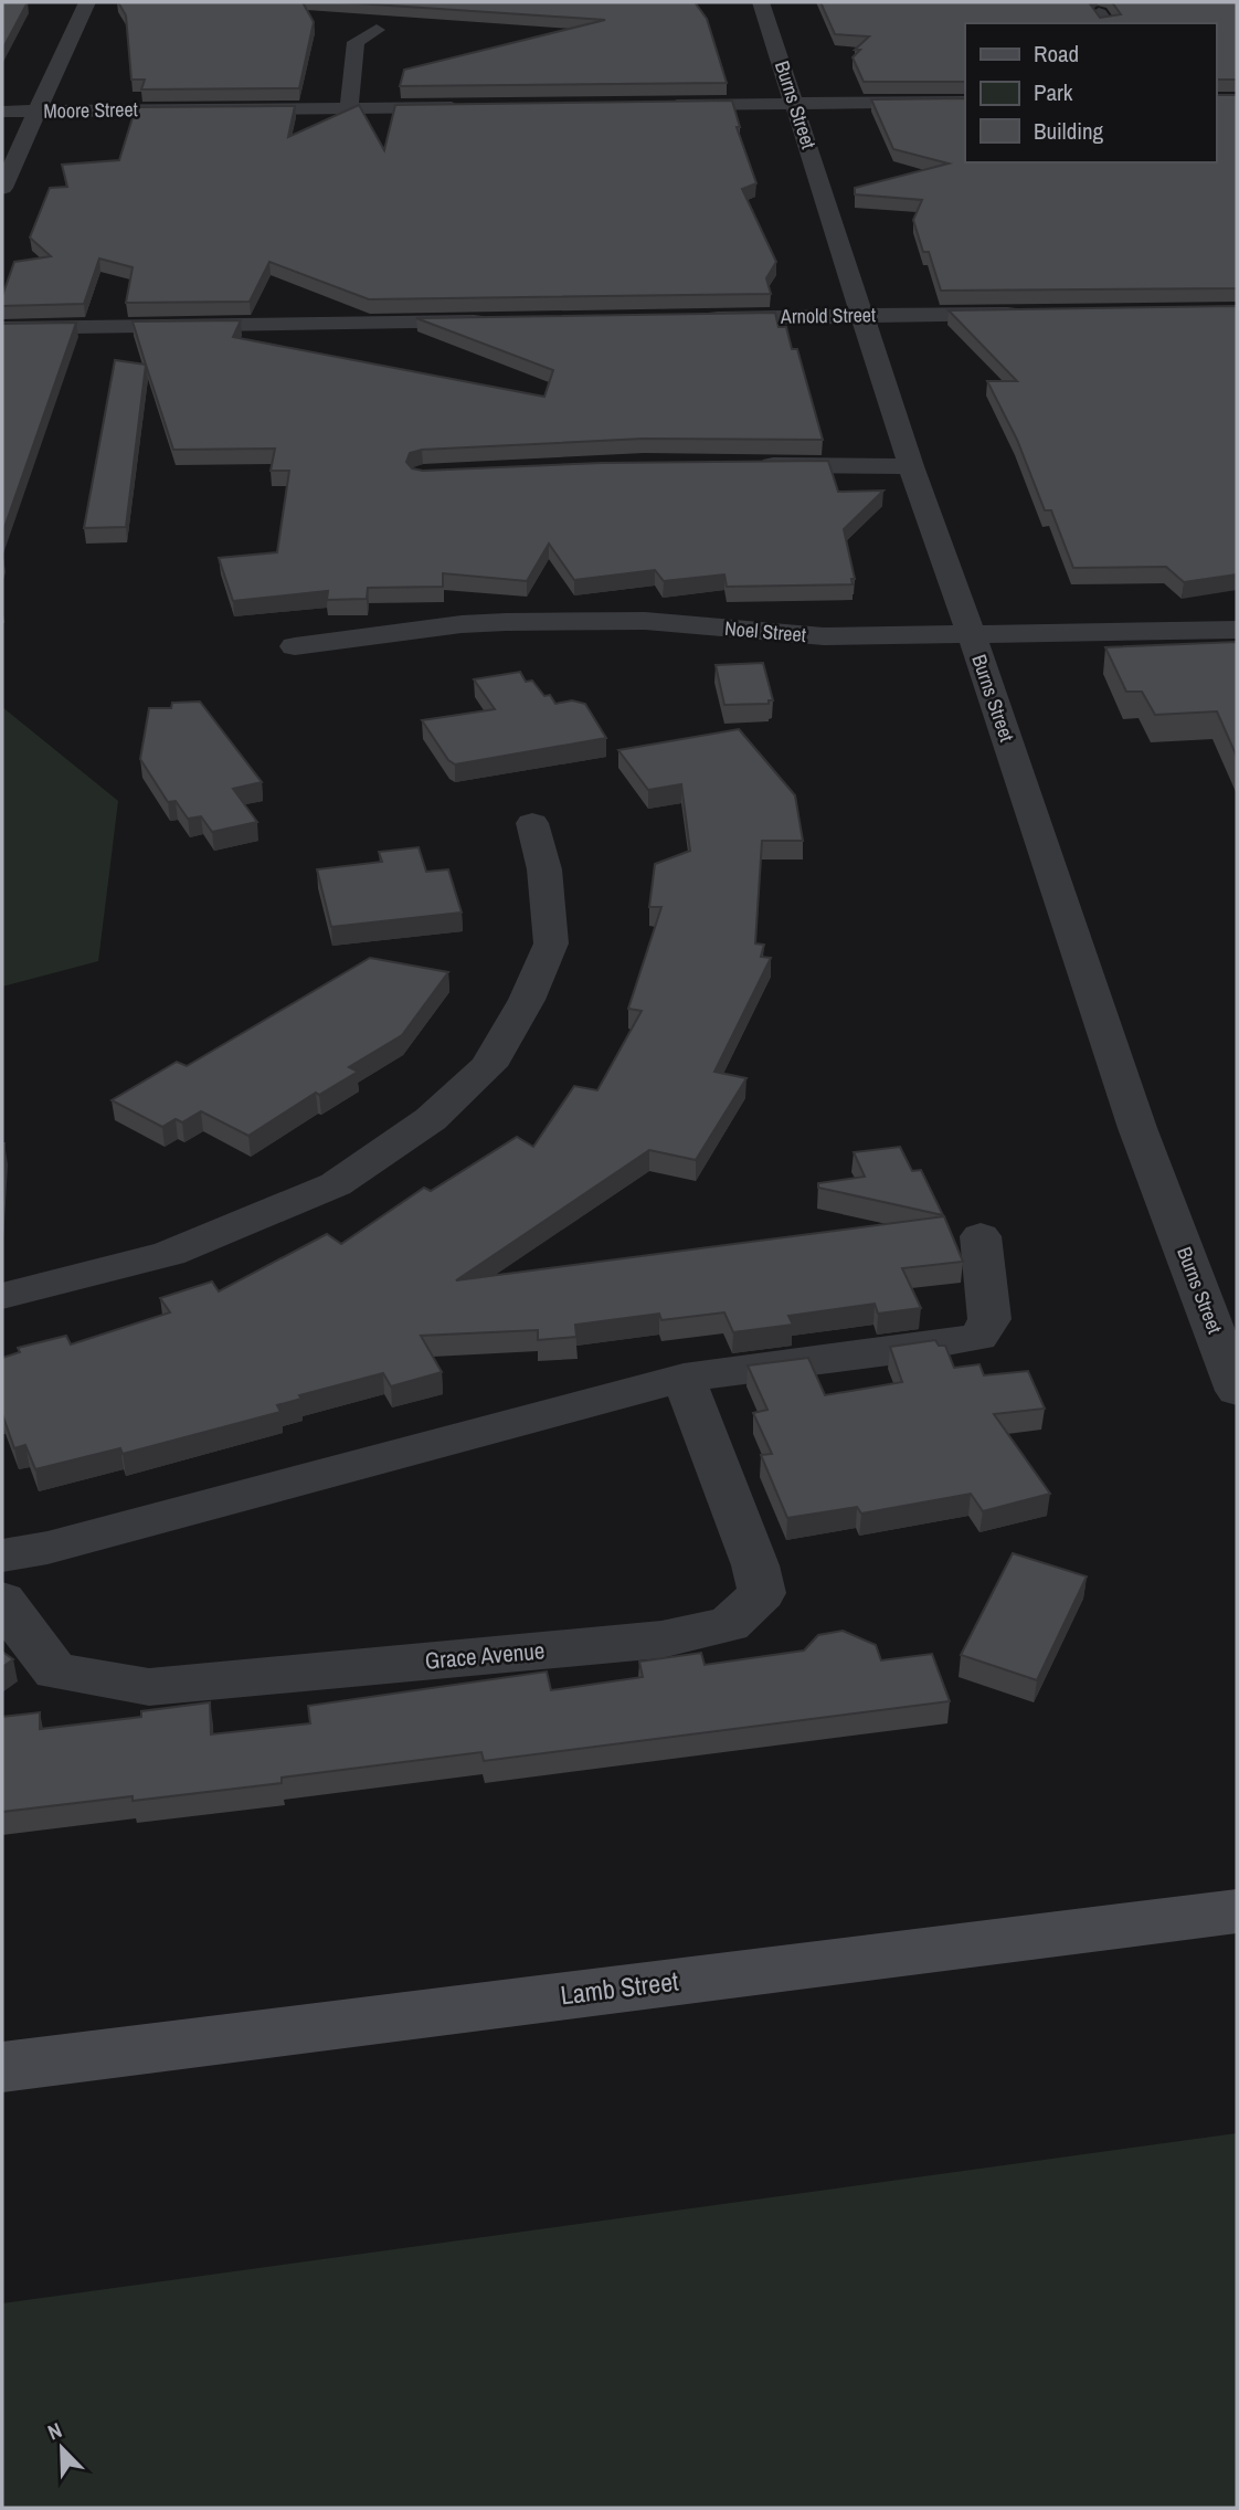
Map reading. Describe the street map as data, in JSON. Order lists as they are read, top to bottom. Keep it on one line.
{"streets":{"street":["Burns Street","Moore Street","Arnold Street","Noel Street","Grace Avenue","Lamb Street"]},"crossings":[["Burns Street","Arnold Street"],["Burns Street","Noel Street"]],"legend":["Road","Park","Building"],"north":"top left"}
